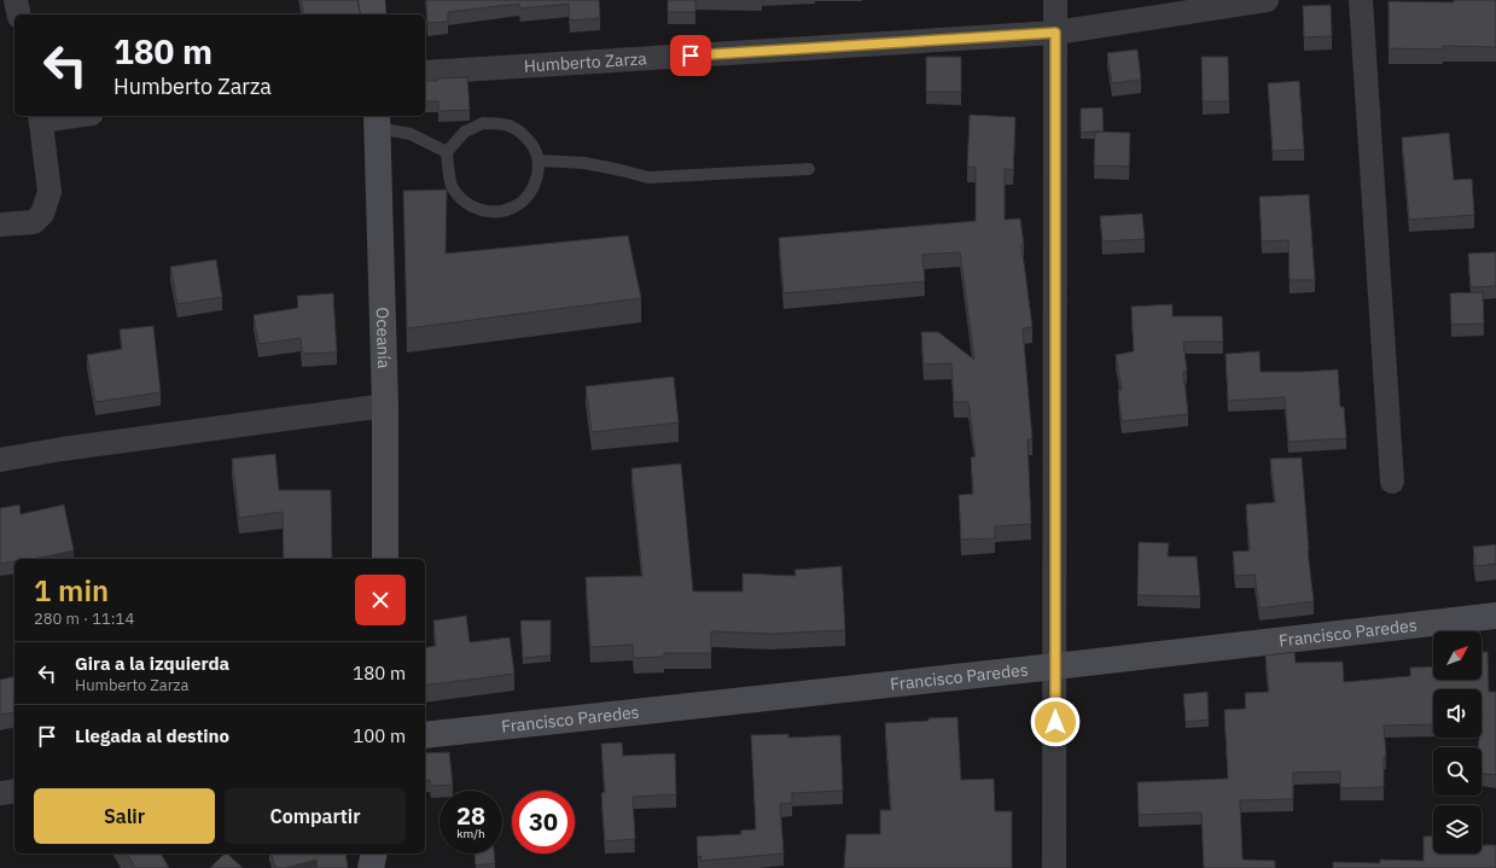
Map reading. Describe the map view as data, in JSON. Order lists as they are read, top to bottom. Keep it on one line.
{"streets":{"street":["Humberto Zarza","Oceanía","Francisco Paredes"]},"north":"top right","page":{"turn":["180 m","Humberto Zarza"],"heading":["1 min","280 m · 11:14"],"list":[{"name":"Gira a la izquierda","note":"Humberto Zarza","value":"180 m"},{"name":"Llegada al destino","value":"100 m"}],"buttons":["Salir","Compartir"],"speed":"28 km/h","limit":"30"}}
